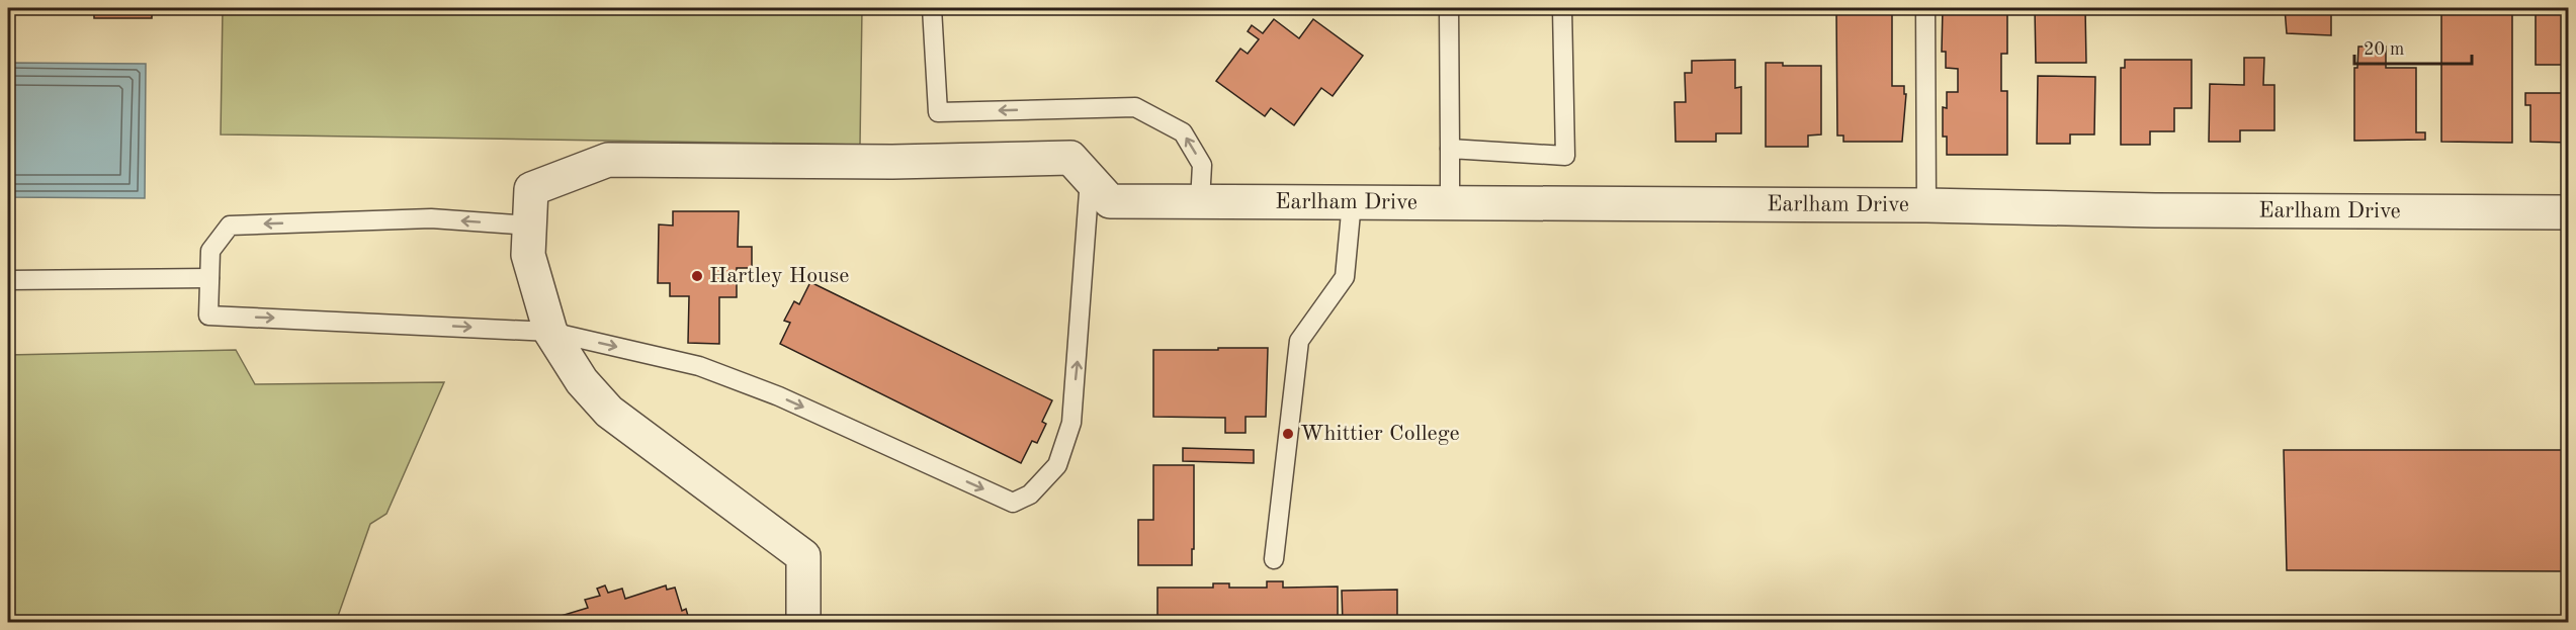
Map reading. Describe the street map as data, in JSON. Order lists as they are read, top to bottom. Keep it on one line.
{"streets":{"street":["Earlham Drive"]},"places":["Hartley House","Whittier College"],"scale_bar":"20 m"}
